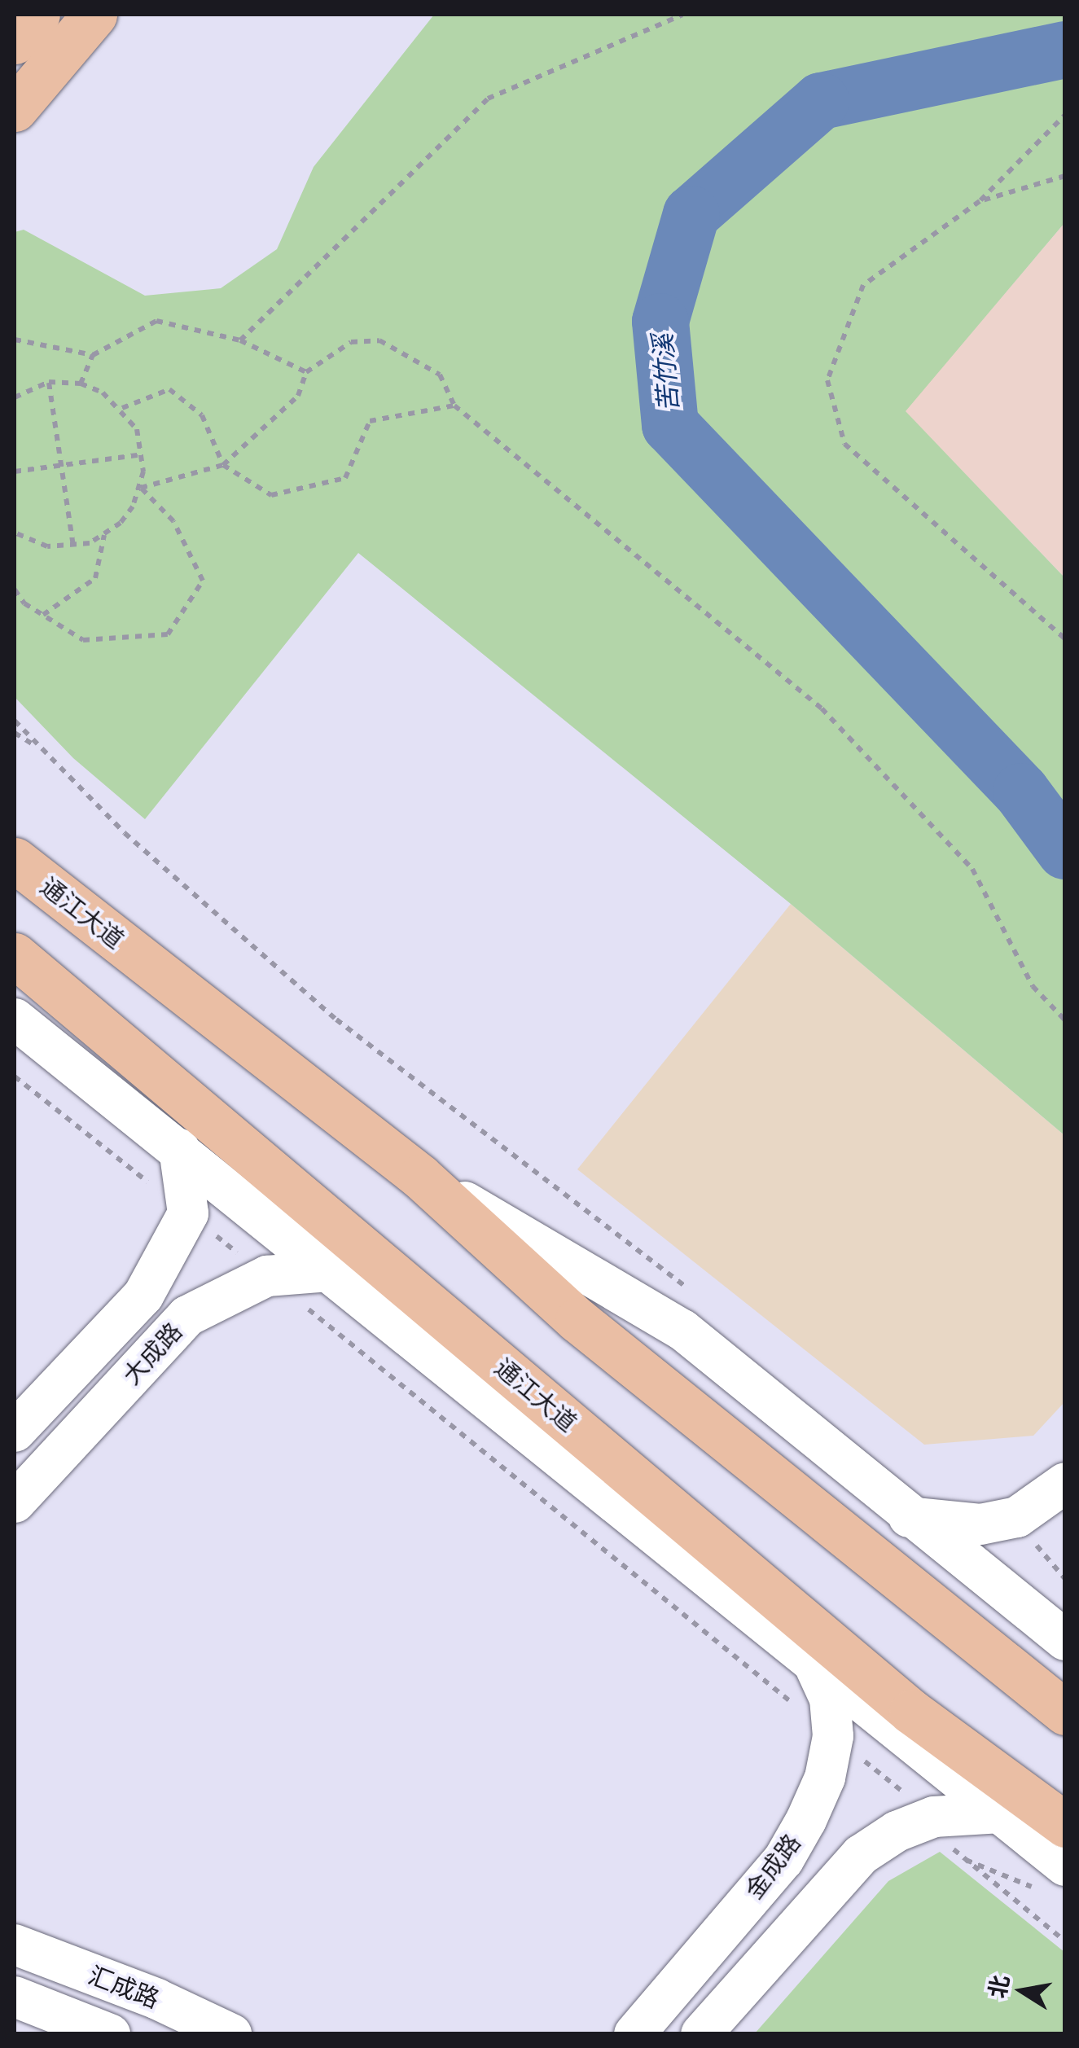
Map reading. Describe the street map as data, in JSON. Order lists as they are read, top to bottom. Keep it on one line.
{"streets":{"main road":["通江大道"],"street":["大成路","金成路","汇成路"]},"crossings":[["通江大道","大成路"],["通江大道","金成路"]],"water":["苦竹溪"],"north":"left"}
